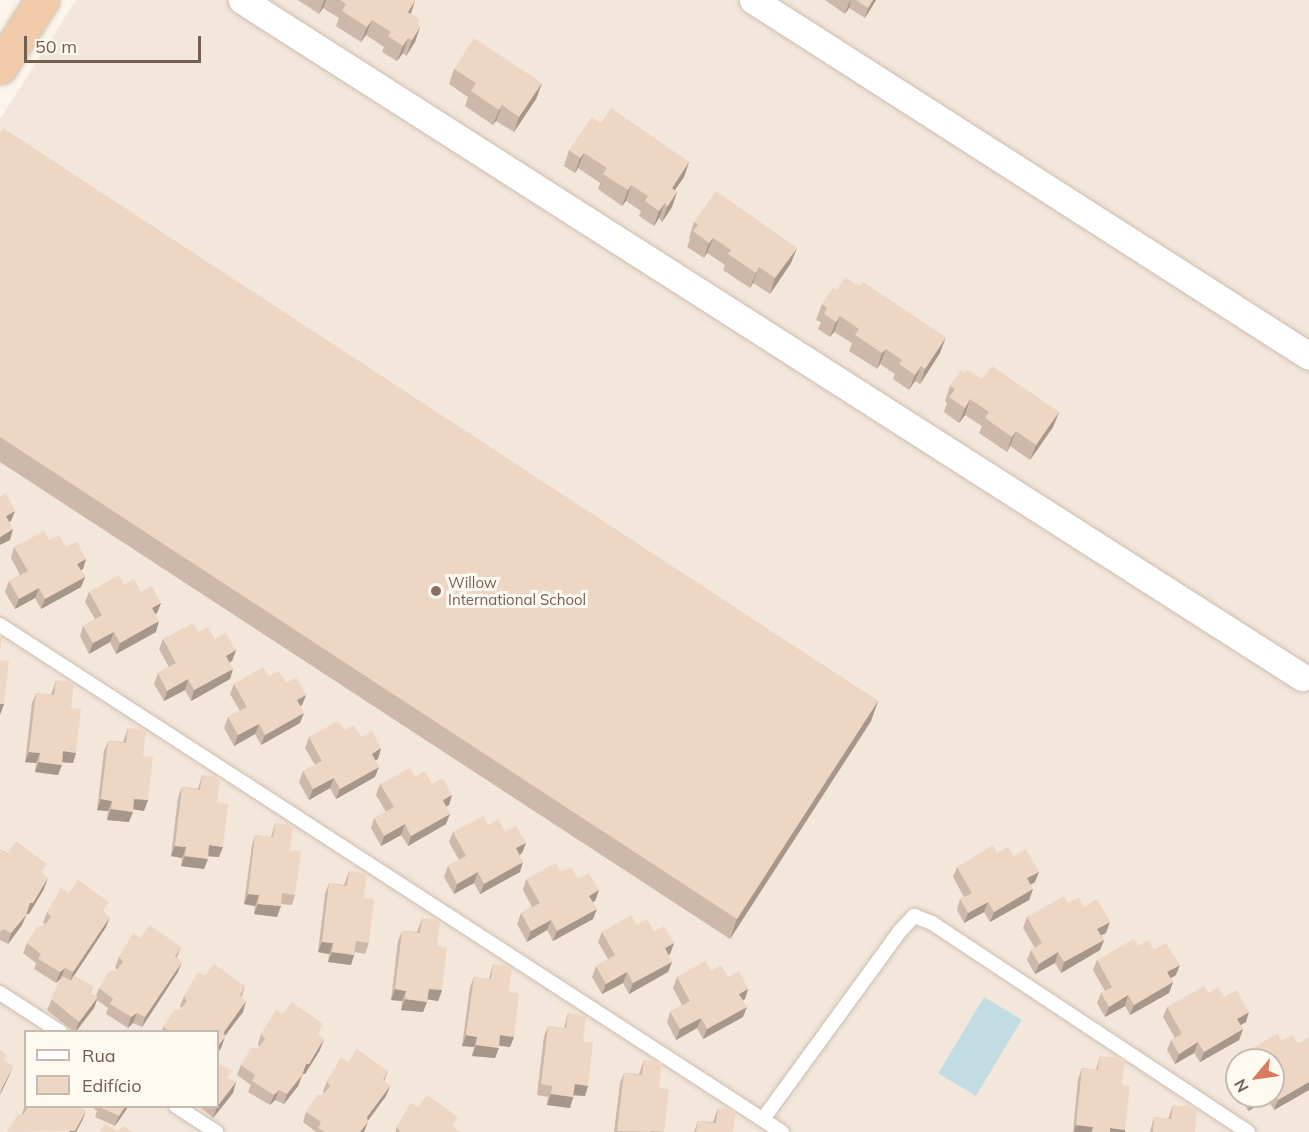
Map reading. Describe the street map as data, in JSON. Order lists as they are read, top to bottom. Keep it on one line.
{"places":["Willow International School"],"legend":["Rua","Edifício"],"scale_bar":"50 m","north":"bottom left"}
